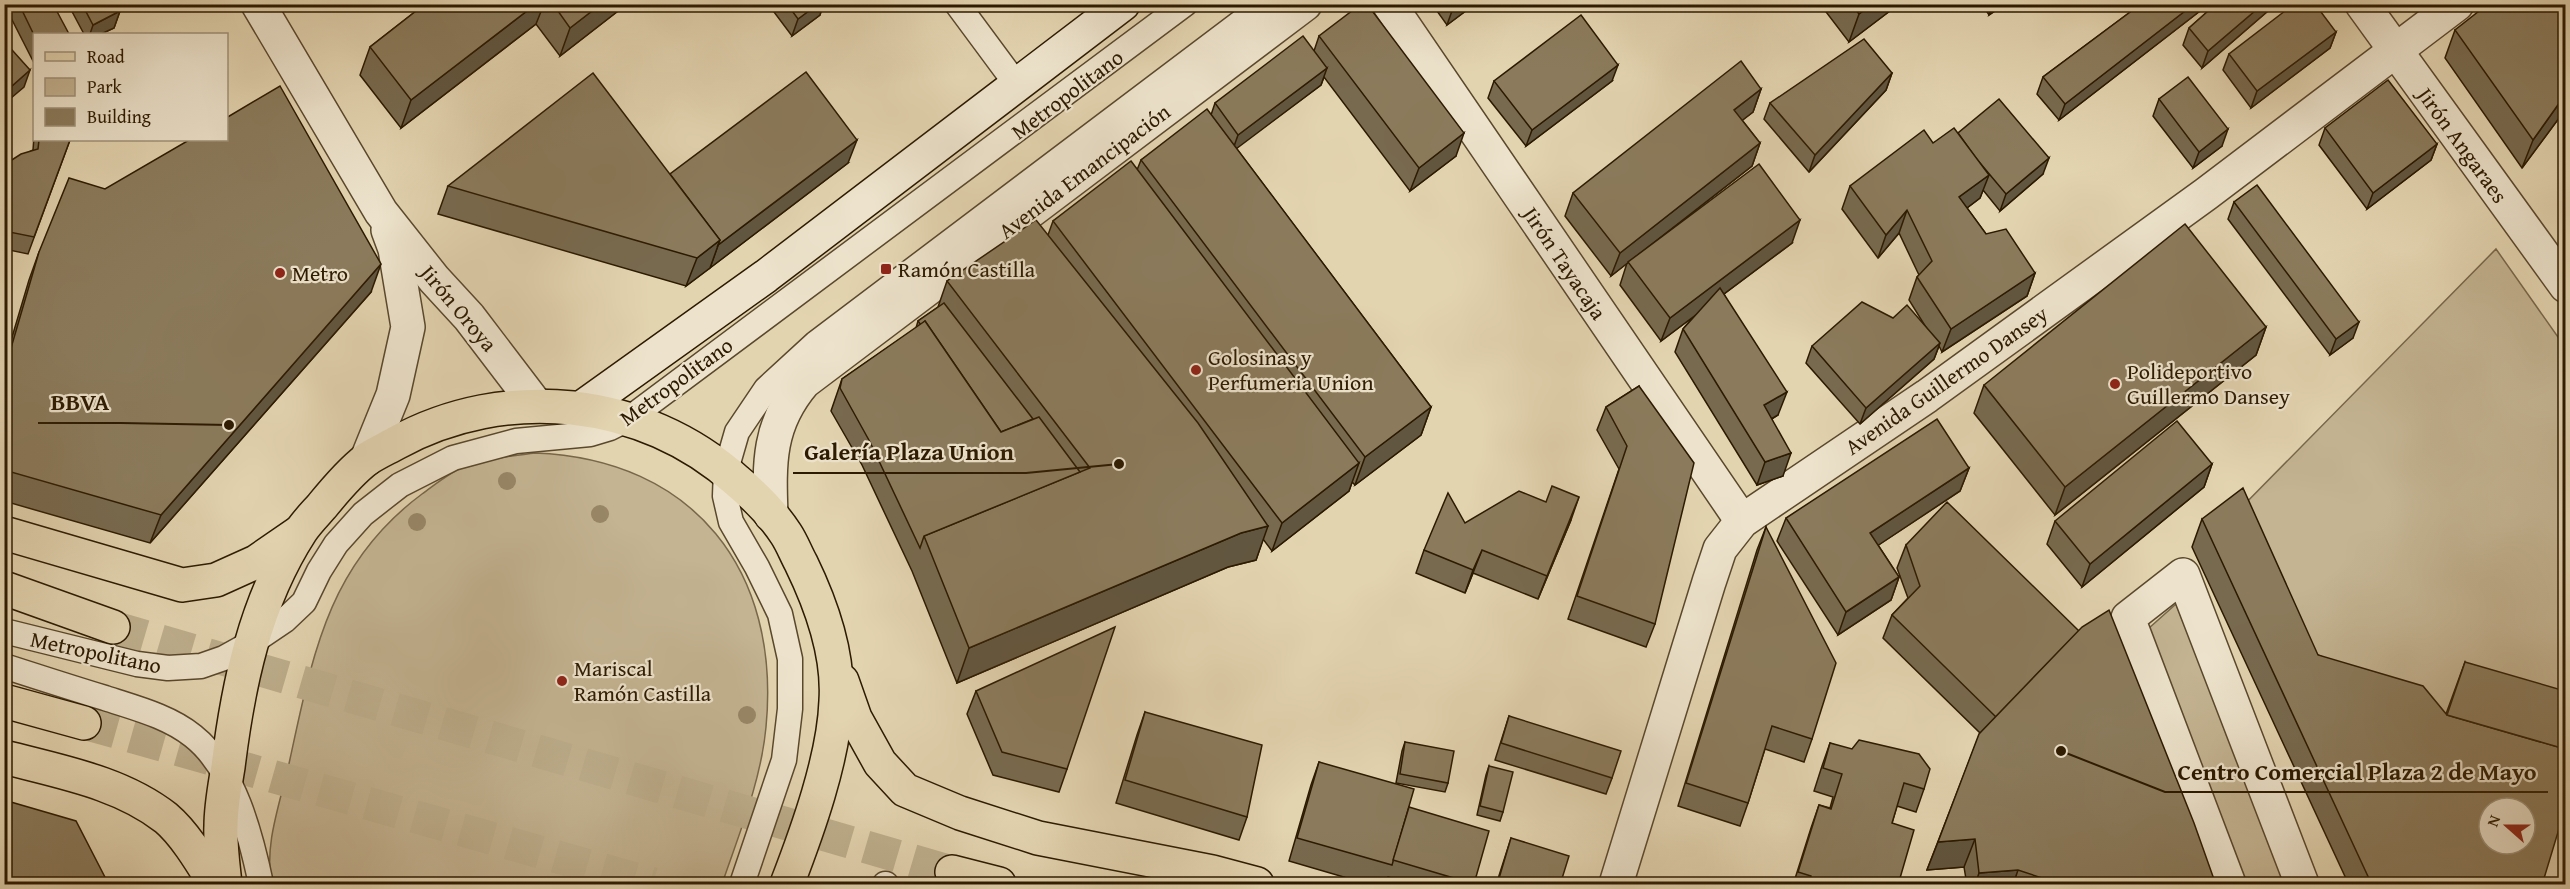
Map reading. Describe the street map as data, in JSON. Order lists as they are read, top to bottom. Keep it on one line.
{"streets":{"street":["Jirón Angaraes","Avenida Emancipación","Jirón Tayacaja","Jirón Oroya","Avenida Guillermo Dansey"],"lane":["Metropolitano"]},"crossings":[["Jirón Angaraes","Avenida Guillermo Dansey"],["Jirón Tayacaja","Avenida Guillermo Dansey"]],"places":{"transit":["Ramón Castilla"],"other":["Metro","Golosinas y Perfumeria Union","Polideportivo Guillermo Dansey","BBVA","Galería Plaza Union","Mariscal Ramón Castilla","Centro Comercial Plaza 2 de Mayo"]},"legend":["Road","Park","Building"],"north":"left"}
